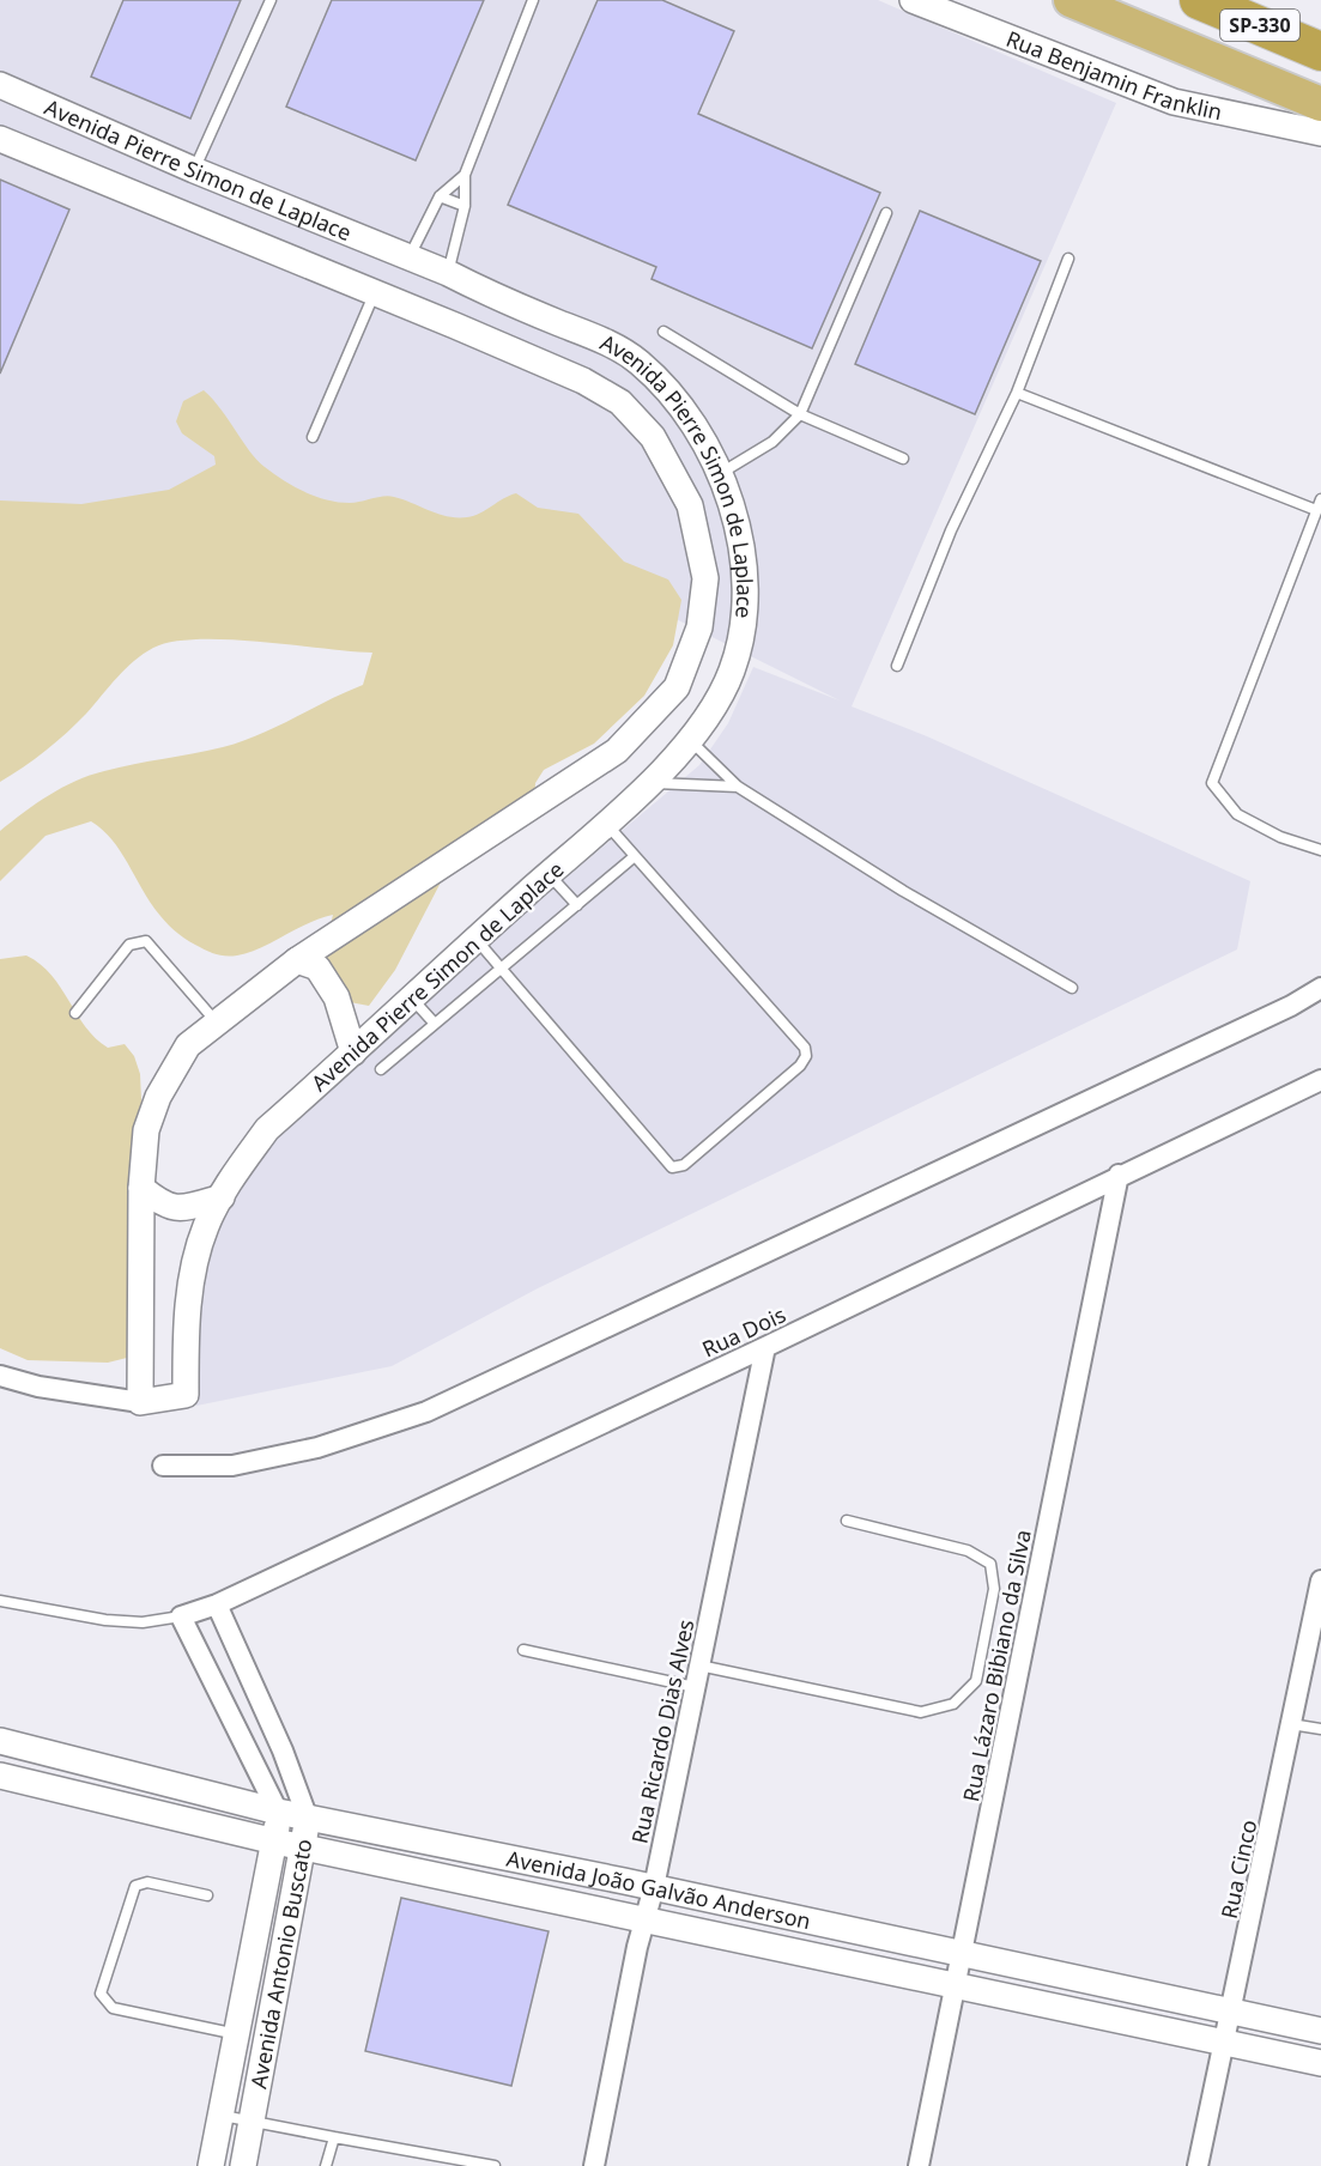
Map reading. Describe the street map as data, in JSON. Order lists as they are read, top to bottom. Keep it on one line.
{"streets":{"highway":["SP-330"],"street":["Rua Benjamin Franklin","Avenida Pierre Simon de Laplace","Rua Dois","Rua Lázaro Bibiano da Silva","Rua Ricardo Dias Alves","Rua Cinco","Avenida João Galvão Anderson","Avenida Antonio Buscato"]},"crossings":[["Rua Dois","Rua Lázaro Bibiano da Silva"],["Rua Dois","Rua Ricardo Dias Alves"],["Rua Dois","Avenida Antonio Buscato"],["Rua Lázaro Bibiano da Silva","Avenida João Galvão Anderson"],["Rua Ricardo Dias Alves","Avenida João Galvão Anderson"],["Rua Cinco","Avenida João Galvão Anderson"],["Avenida João Galvão Anderson","Avenida Antonio Buscato"]]}
